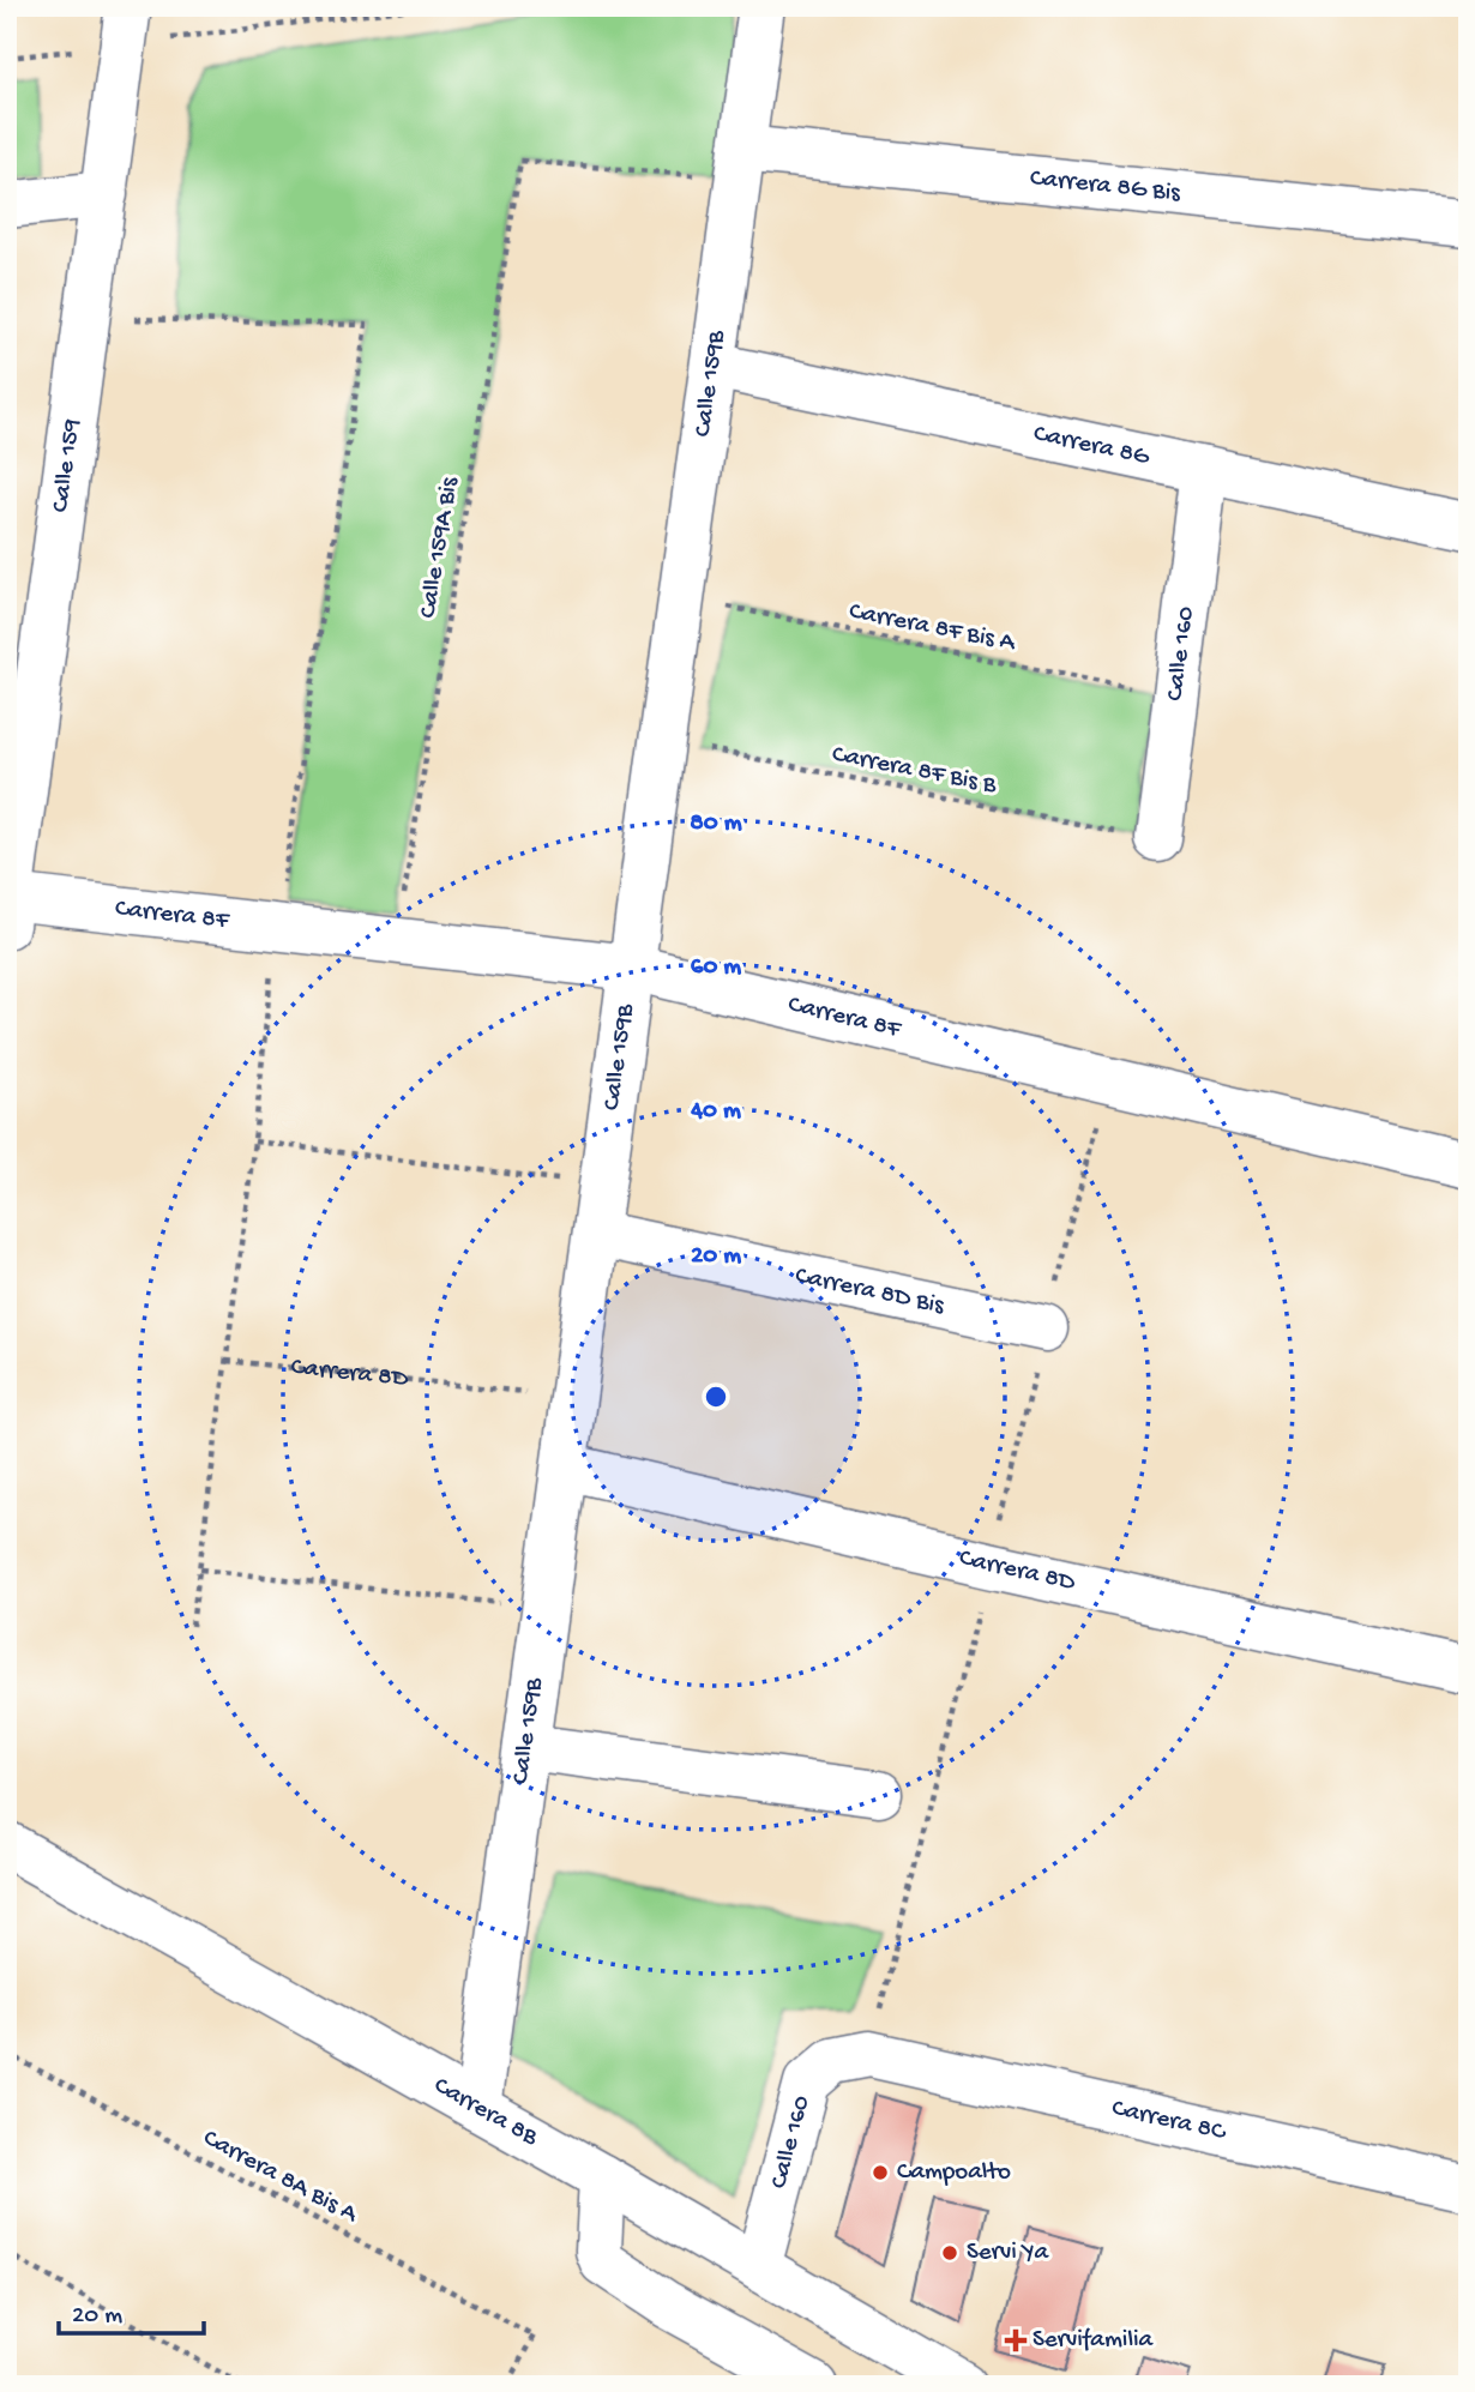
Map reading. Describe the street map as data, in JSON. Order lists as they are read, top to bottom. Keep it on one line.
{"streets":{"street":["Carrera 8G Bis","Calle 159B","Carrera 8G","Calle 159","Calle 160","Carrera 8F","Carrera 8D Bis","Carrera 8D","Carrera 8B","Carrera 8C"],"path":["Calle 159A Bis","Carrera 8F Bis A","Carrera 8F Bis B","Carrera 8A Bis A"]},"crossings":[["Carrera 8G Bis","Calle 159B"],["Carrera 8G Bis","Calle 159A Bis"],["Calle 159B","Carrera 8G"],["Calle 159B","Calle 159A Bis"],["Calle 159B","Carrera 8F Bis A"],["Calle 159B","Carrera 8F Bis B"],["Calle 159B","Carrera 8F"],["Calle 159B","Carrera 8D Bis"],["Calle 159B","Carrera 8D"],["Calle 159B","Carrera 8B"],["Carrera 8G","Calle 160"],["Calle 159","Carrera 8F"],["Calle 159A Bis","Carrera 8F"],["Carrera 8F Bis A","Calle 160"],["Calle 160","Carrera 8F Bis B"],["Calle 160","Carrera 8B"],["Calle 160","Carrera 8C"]],"places":{"other":["Campoalto","Servi Ya"],"health":["Servifamilia"]},"scale_bar":"20 m","rings":["80 m","60 m","40 m","20 m"]}
